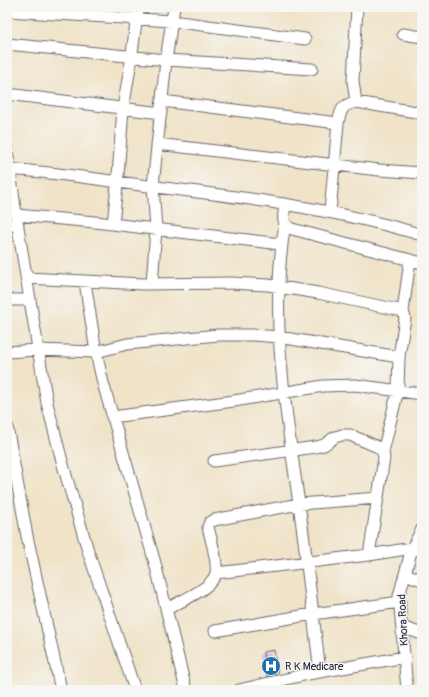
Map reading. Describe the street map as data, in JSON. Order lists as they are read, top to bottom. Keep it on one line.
{"streets":{"street":["Khora Road"]},"places":{"hospital":["R K Medicare"]}}
